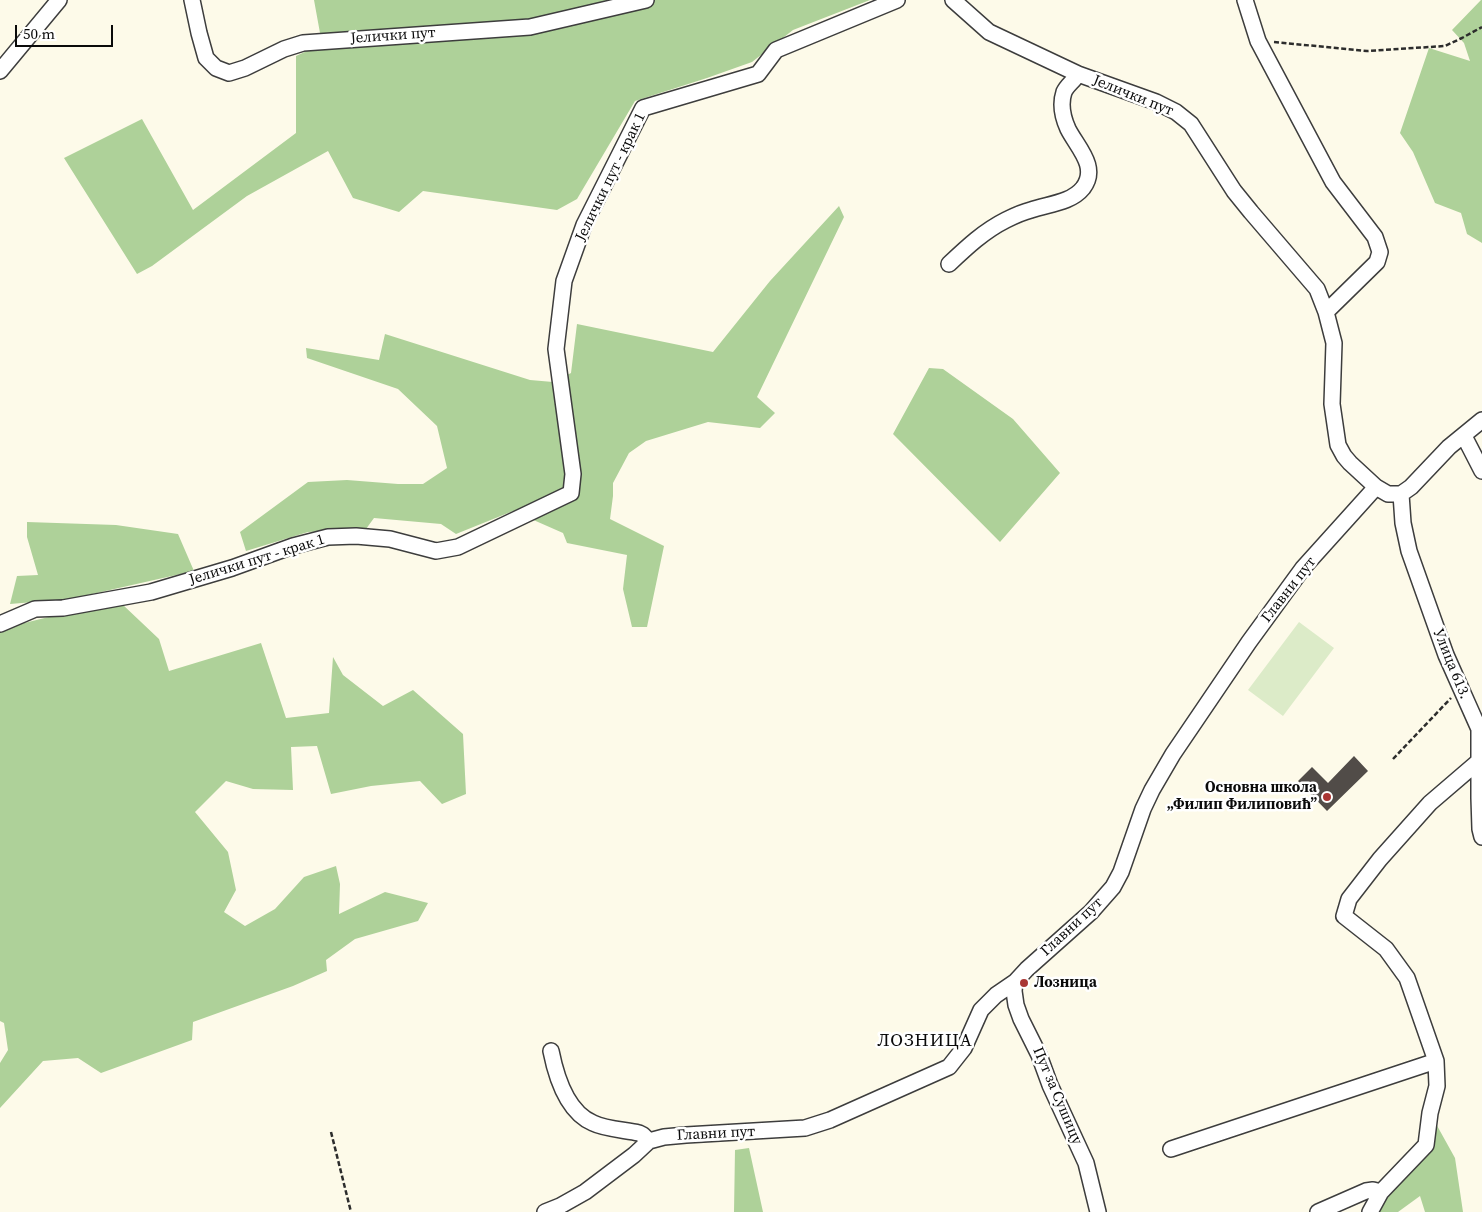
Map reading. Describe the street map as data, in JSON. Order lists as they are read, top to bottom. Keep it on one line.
{"streets":{"street":["Јелички пут","Јелички пут - крак 1","Главни пут","Улица 613.","Пут за Сушицу"]},"crossings":[["Јелички пут","Главни пут"],["Главни пут","Пут за Сушицу"]],"districts":["ЛОЗНИЦА"],"places":["Основна школа „Филип Филиповић”","Лозница"],"scale_bar":"50 m"}
